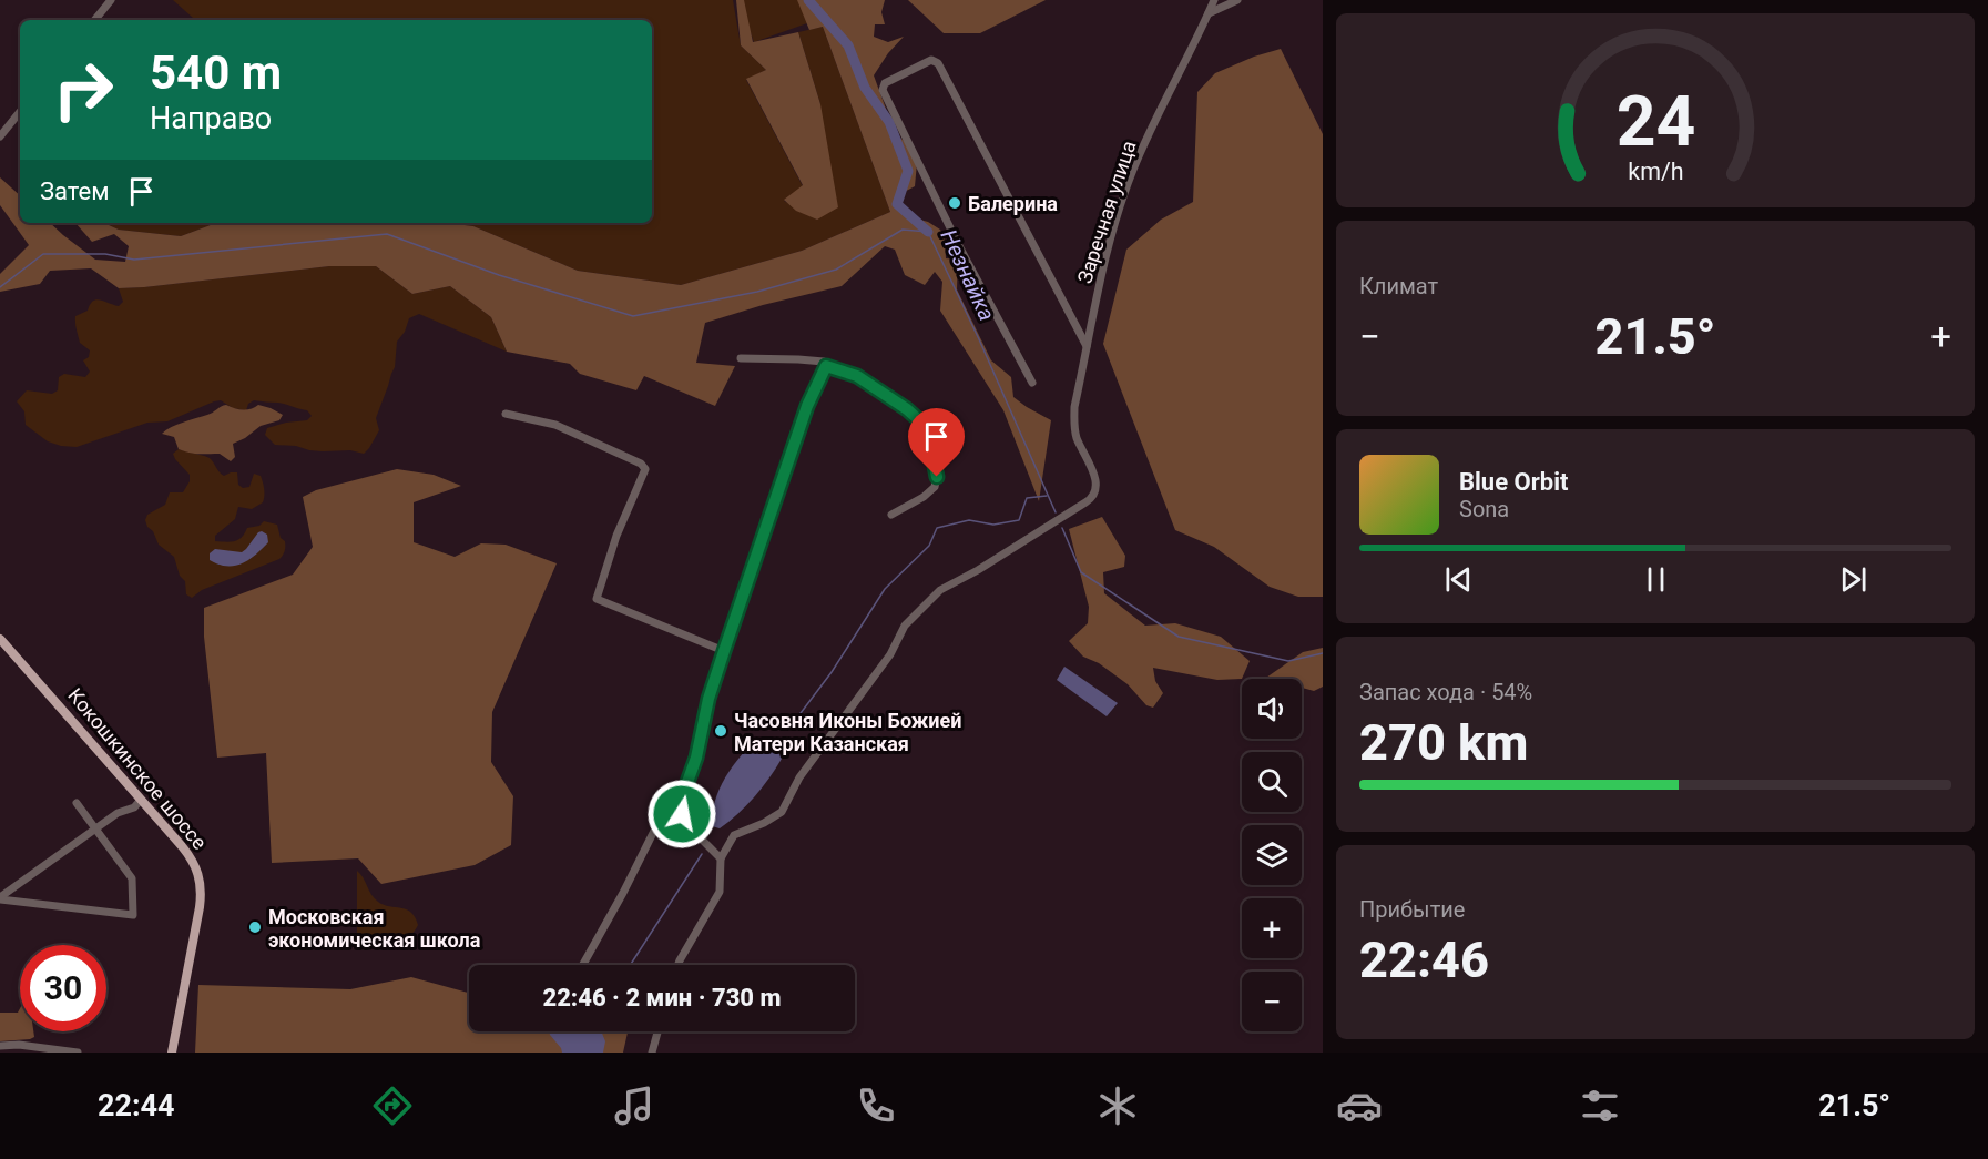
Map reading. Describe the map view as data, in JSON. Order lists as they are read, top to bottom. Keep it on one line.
{"streets":{"main road":["Кокошкинское шоссе"],"street":["Заречная улица"]},"water":["Незнайка"],"places":["Балерина","Часовня Иконы Божией Матери Казанская","Московская экономическая школа"],"page":{"turn":["540 m","Направо"],"then":"Затем","tile":["Климат",["Запас хода · 54%","270 km"],["Прибытие","22:46"]],"heat":["−","21.5°","+"],"song":["Blue Orbit","Sona"],"map_buttons":["+","−"],"limit":"30","trip":"22:46 · 2 мин · 730 m","tabs":["22:44","21.5°"],"gauge":["24","km/h"]}}
